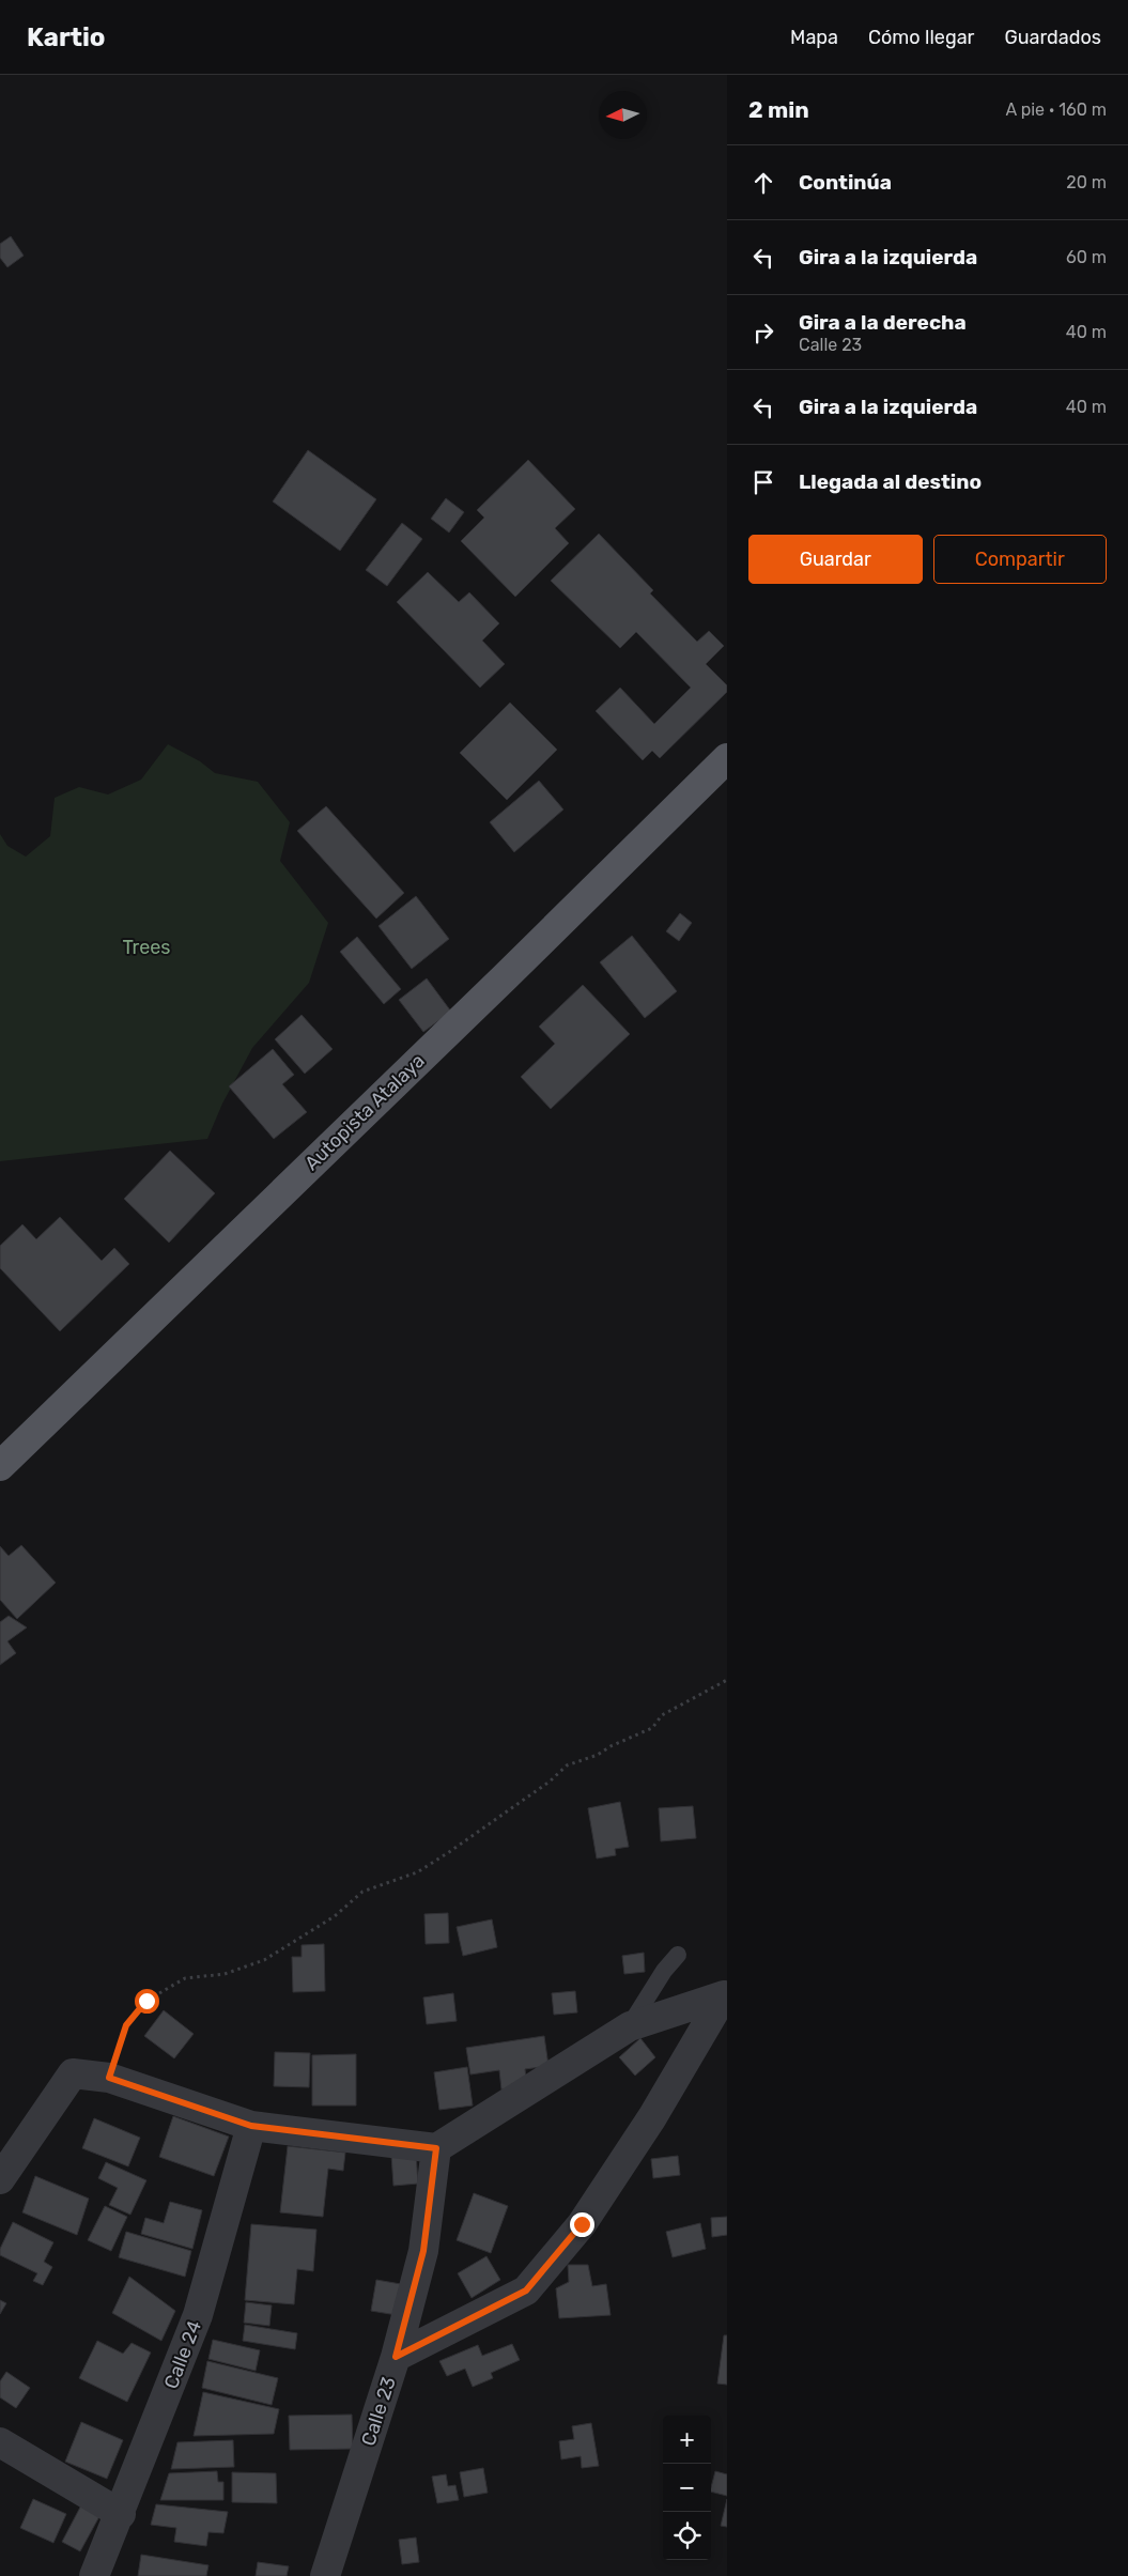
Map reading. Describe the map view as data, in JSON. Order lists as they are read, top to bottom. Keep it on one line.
{"streets":{"main road":["Autopista Atalaya"],"street":["Calle 24","Calle 23"]},"parks":["Trees"],"north":"left","page":{"header":"Kartio","nav":["Mapa","Cómo llegar","Guardados"],"heading":["2 min","A pie · 160 m"],"list":[["Continúa","20 m"],["Gira a la izquierda","60 m"],["Gira a la derecha","Calle 23","40 m"],["Gira a la izquierda","40 m"],"Llegada al destino"],"buttons":["Guardar","Compartir"],"map_buttons":["+","−"]}}
